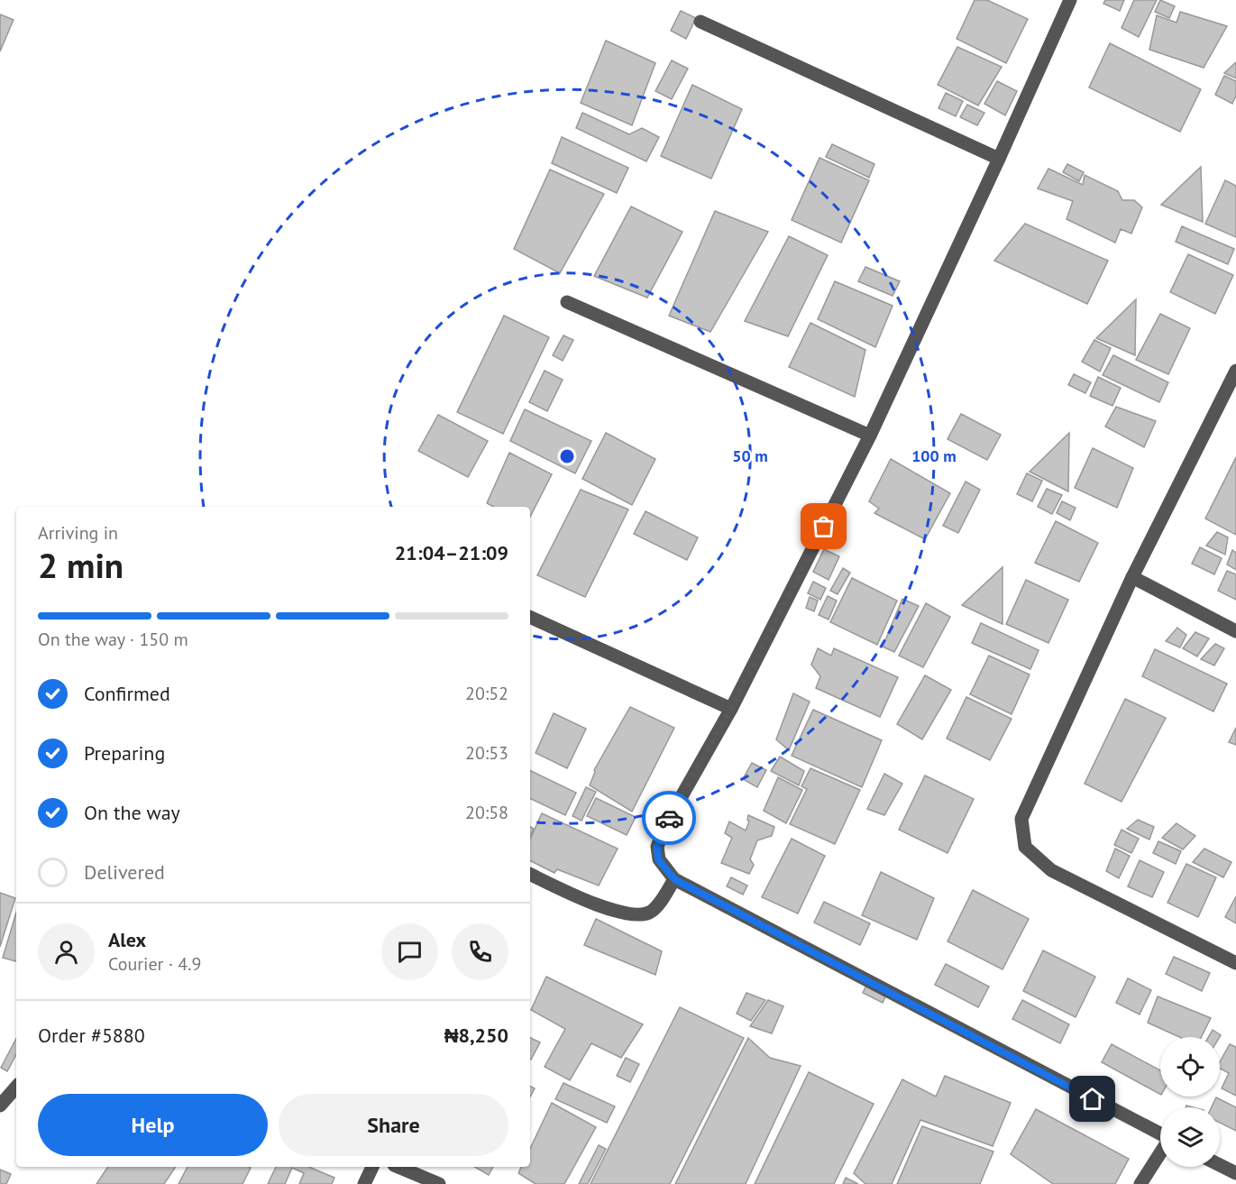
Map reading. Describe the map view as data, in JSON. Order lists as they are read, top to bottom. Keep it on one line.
{"page":{"heading":["2 min","Arriving in","21:04–21:09"],"panel":["Alex","Courier · 4.9","Order #5880","₦8,250"],"bar":"On the way · 150 m","list":[["Confirmed","20:52"],["Preparing","20:53"],["On the way","20:58"],"Delivered"],"buttons":["Help","Share"]},"rings":["50 m","100 m"]}
